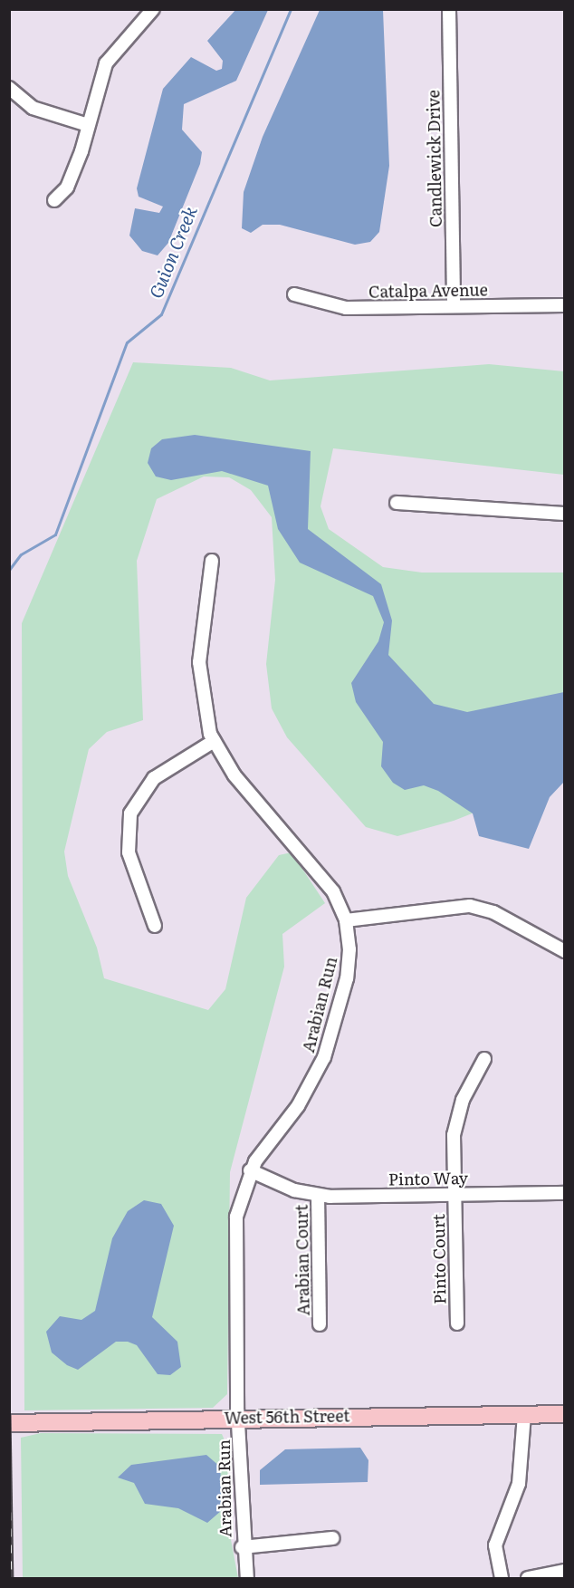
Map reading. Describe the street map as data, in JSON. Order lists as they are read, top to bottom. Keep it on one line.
{"streets":{"main road":["West 56th Street"],"street":["Candlewick Drive","Catalpa Avenue","Arabian Run","Pinto Way","Pinto Court","Arabian Court"]},"crossings":[["Candlewick Drive","Catalpa Avenue"],["Arabian Run","Pinto Way"],["Arabian Run","West 56th Street"],["Pinto Way","Pinto Court"],["Pinto Way","Arabian Court"]],"water":["Guion Creek"]}
